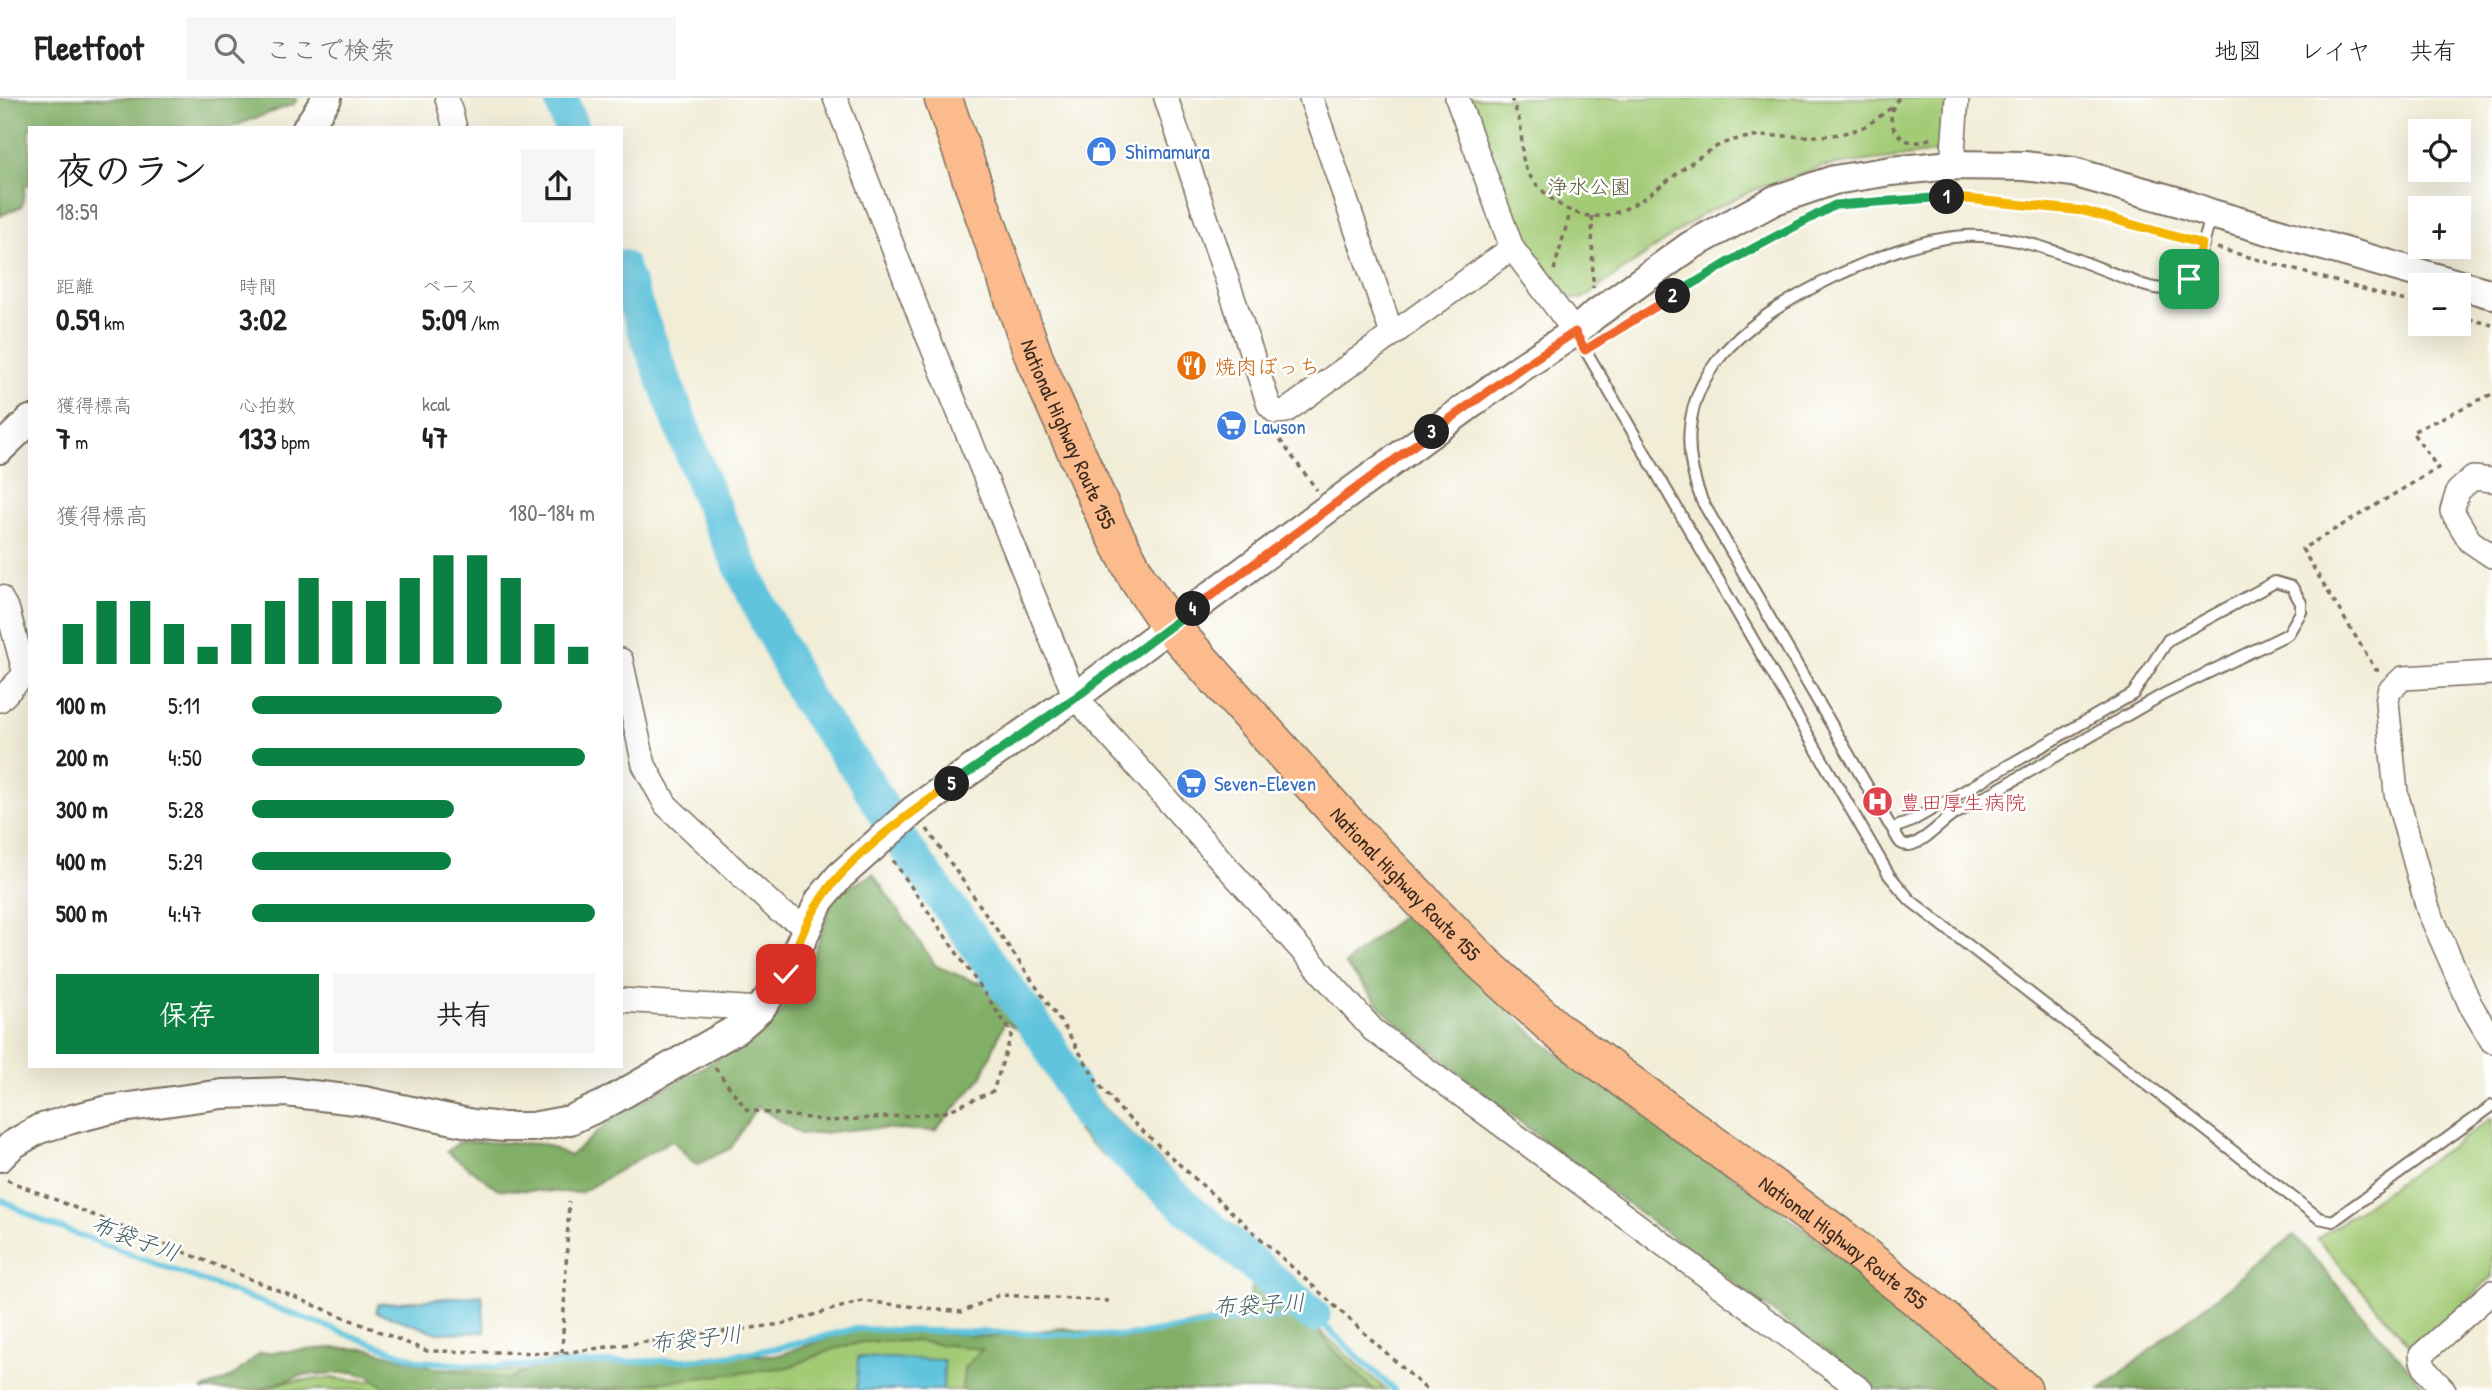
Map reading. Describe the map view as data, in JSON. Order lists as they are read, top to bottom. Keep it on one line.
{"streets":{"highway":["National Highway Route 155"]},"water":["布袋子川"],"parks":["浄水公園"],"places":{"shop":["Shimamura"],"restaurant":["焼肉ぼっち"],"supermarket":["Lawson","Seven-Eleven"],"hospital":["豊田厚生病院"]},"page":{"header":"Fleetfoot","search":"ここで検索","nav":["地図","レイヤ","共有"],"map_buttons":["+","−"],"heading":["夜のラン","18:59"],"pins":["1","2","3","4","5"],"stats":[["距離","0.59 km"],["時間","3:02"],["ペース","5:09 /km"],["獲得標高","7 m"],["心拍数","133 bpm"],["kcal","47"]],"chart":["獲得標高","180–184 m"],"list":[{"name":"100 m","note":"5:11"},{"name":"200 m","note":"4:50"},{"name":"300 m","note":"5:28"},{"name":"400 m","note":"5:29"},{"name":"500 m","note":"4:47"}],"buttons":["保存","共有"]}}
